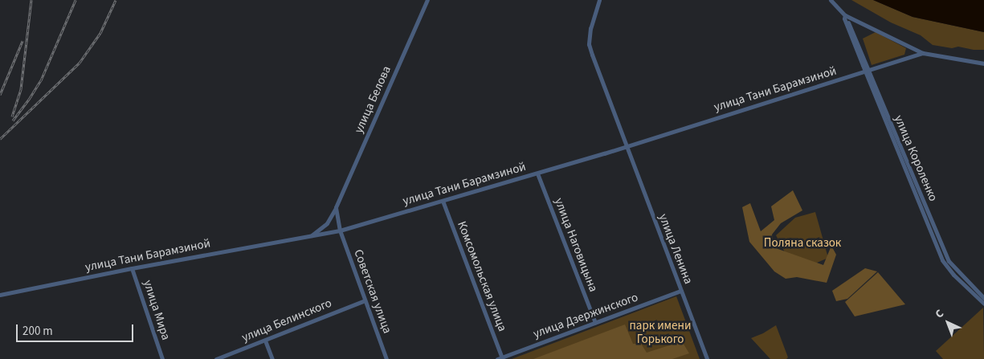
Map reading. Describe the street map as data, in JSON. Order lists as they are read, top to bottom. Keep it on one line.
{"streets":{"street":["улица Тани Барамзиной","улица Белова","улица Короленко","улица Наговицына","улица Ленина","Комсомольская улица","Советская улица","улица Мира","улица Дзержинского","улица Белинского"]},"crossings":[["улица Тани Барамзиной","улица Белова"],["улица Тани Барамзиной","улица Короленко"],["улица Тани Барамзиной","улица Наговицына"],["улица Тани Барамзиной","улица Ленина"],["улица Тани Барамзиной","Комсомольская улица"],["улица Тани Барамзиной","Советская улица"],["улица Тани Барамзиной","улица Мира"],["улица Наговицына","улица Дзержинского"],["улица Ленина","улица Дзержинского"],["Комсомольская улица","улица Дзержинского"],["Советская улица","улица Белинского"]],"parks":["Поляна сказок","парк имени Горького"],"scale_bar":"200 m","north":"top left"}
